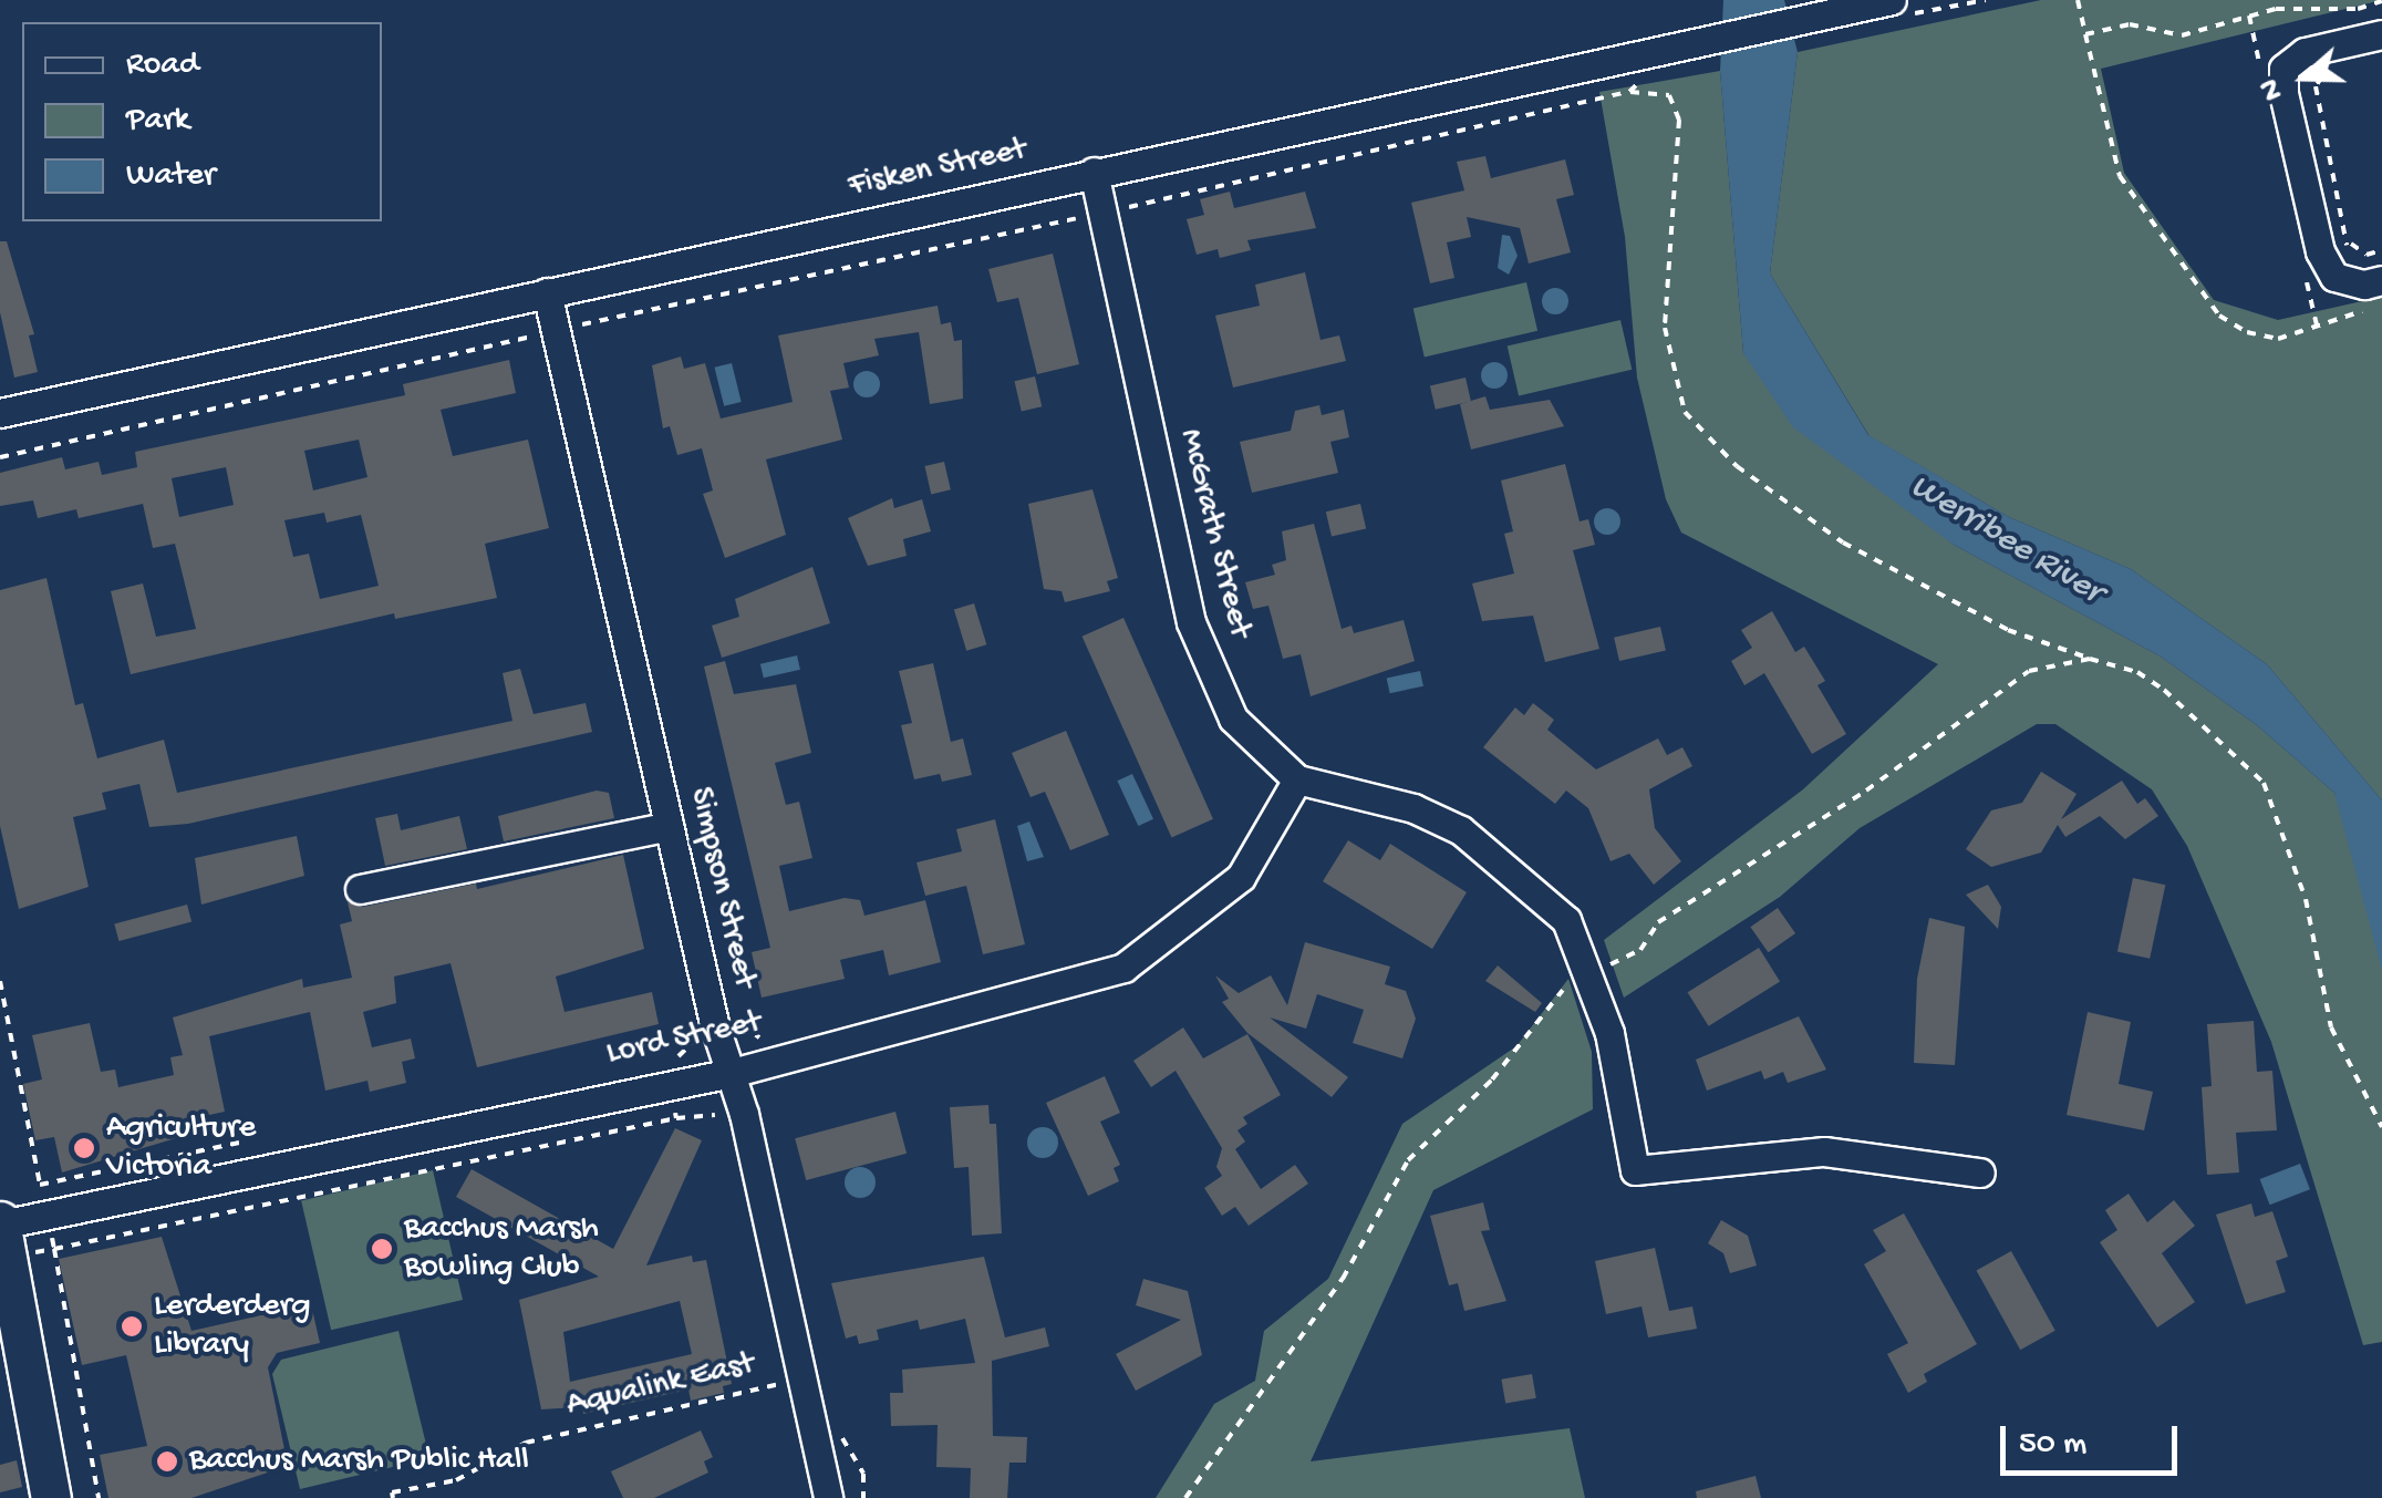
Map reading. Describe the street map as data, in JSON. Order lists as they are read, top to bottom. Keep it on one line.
{"streets":{"street":["Fisken Street","McGrath Street","Simpson Street","Lord Street"],"path":["Aqualink East"]},"crossings":[["Fisken Street","McGrath Street"],["Fisken Street","Simpson Street"],["McGrath Street","Lord Street"],["Simpson Street","Lord Street"],["Simpson Street","Aqualink East"]],"water":["Werribee River"],"places":["Agriculture Victoria","Bacchus Marsh Bowling Club","Lerderderg Library","Bacchus Marsh Public Hall"],"legend":["Road","Park","Water"],"scale_bar":"50 m","north":"left"}
